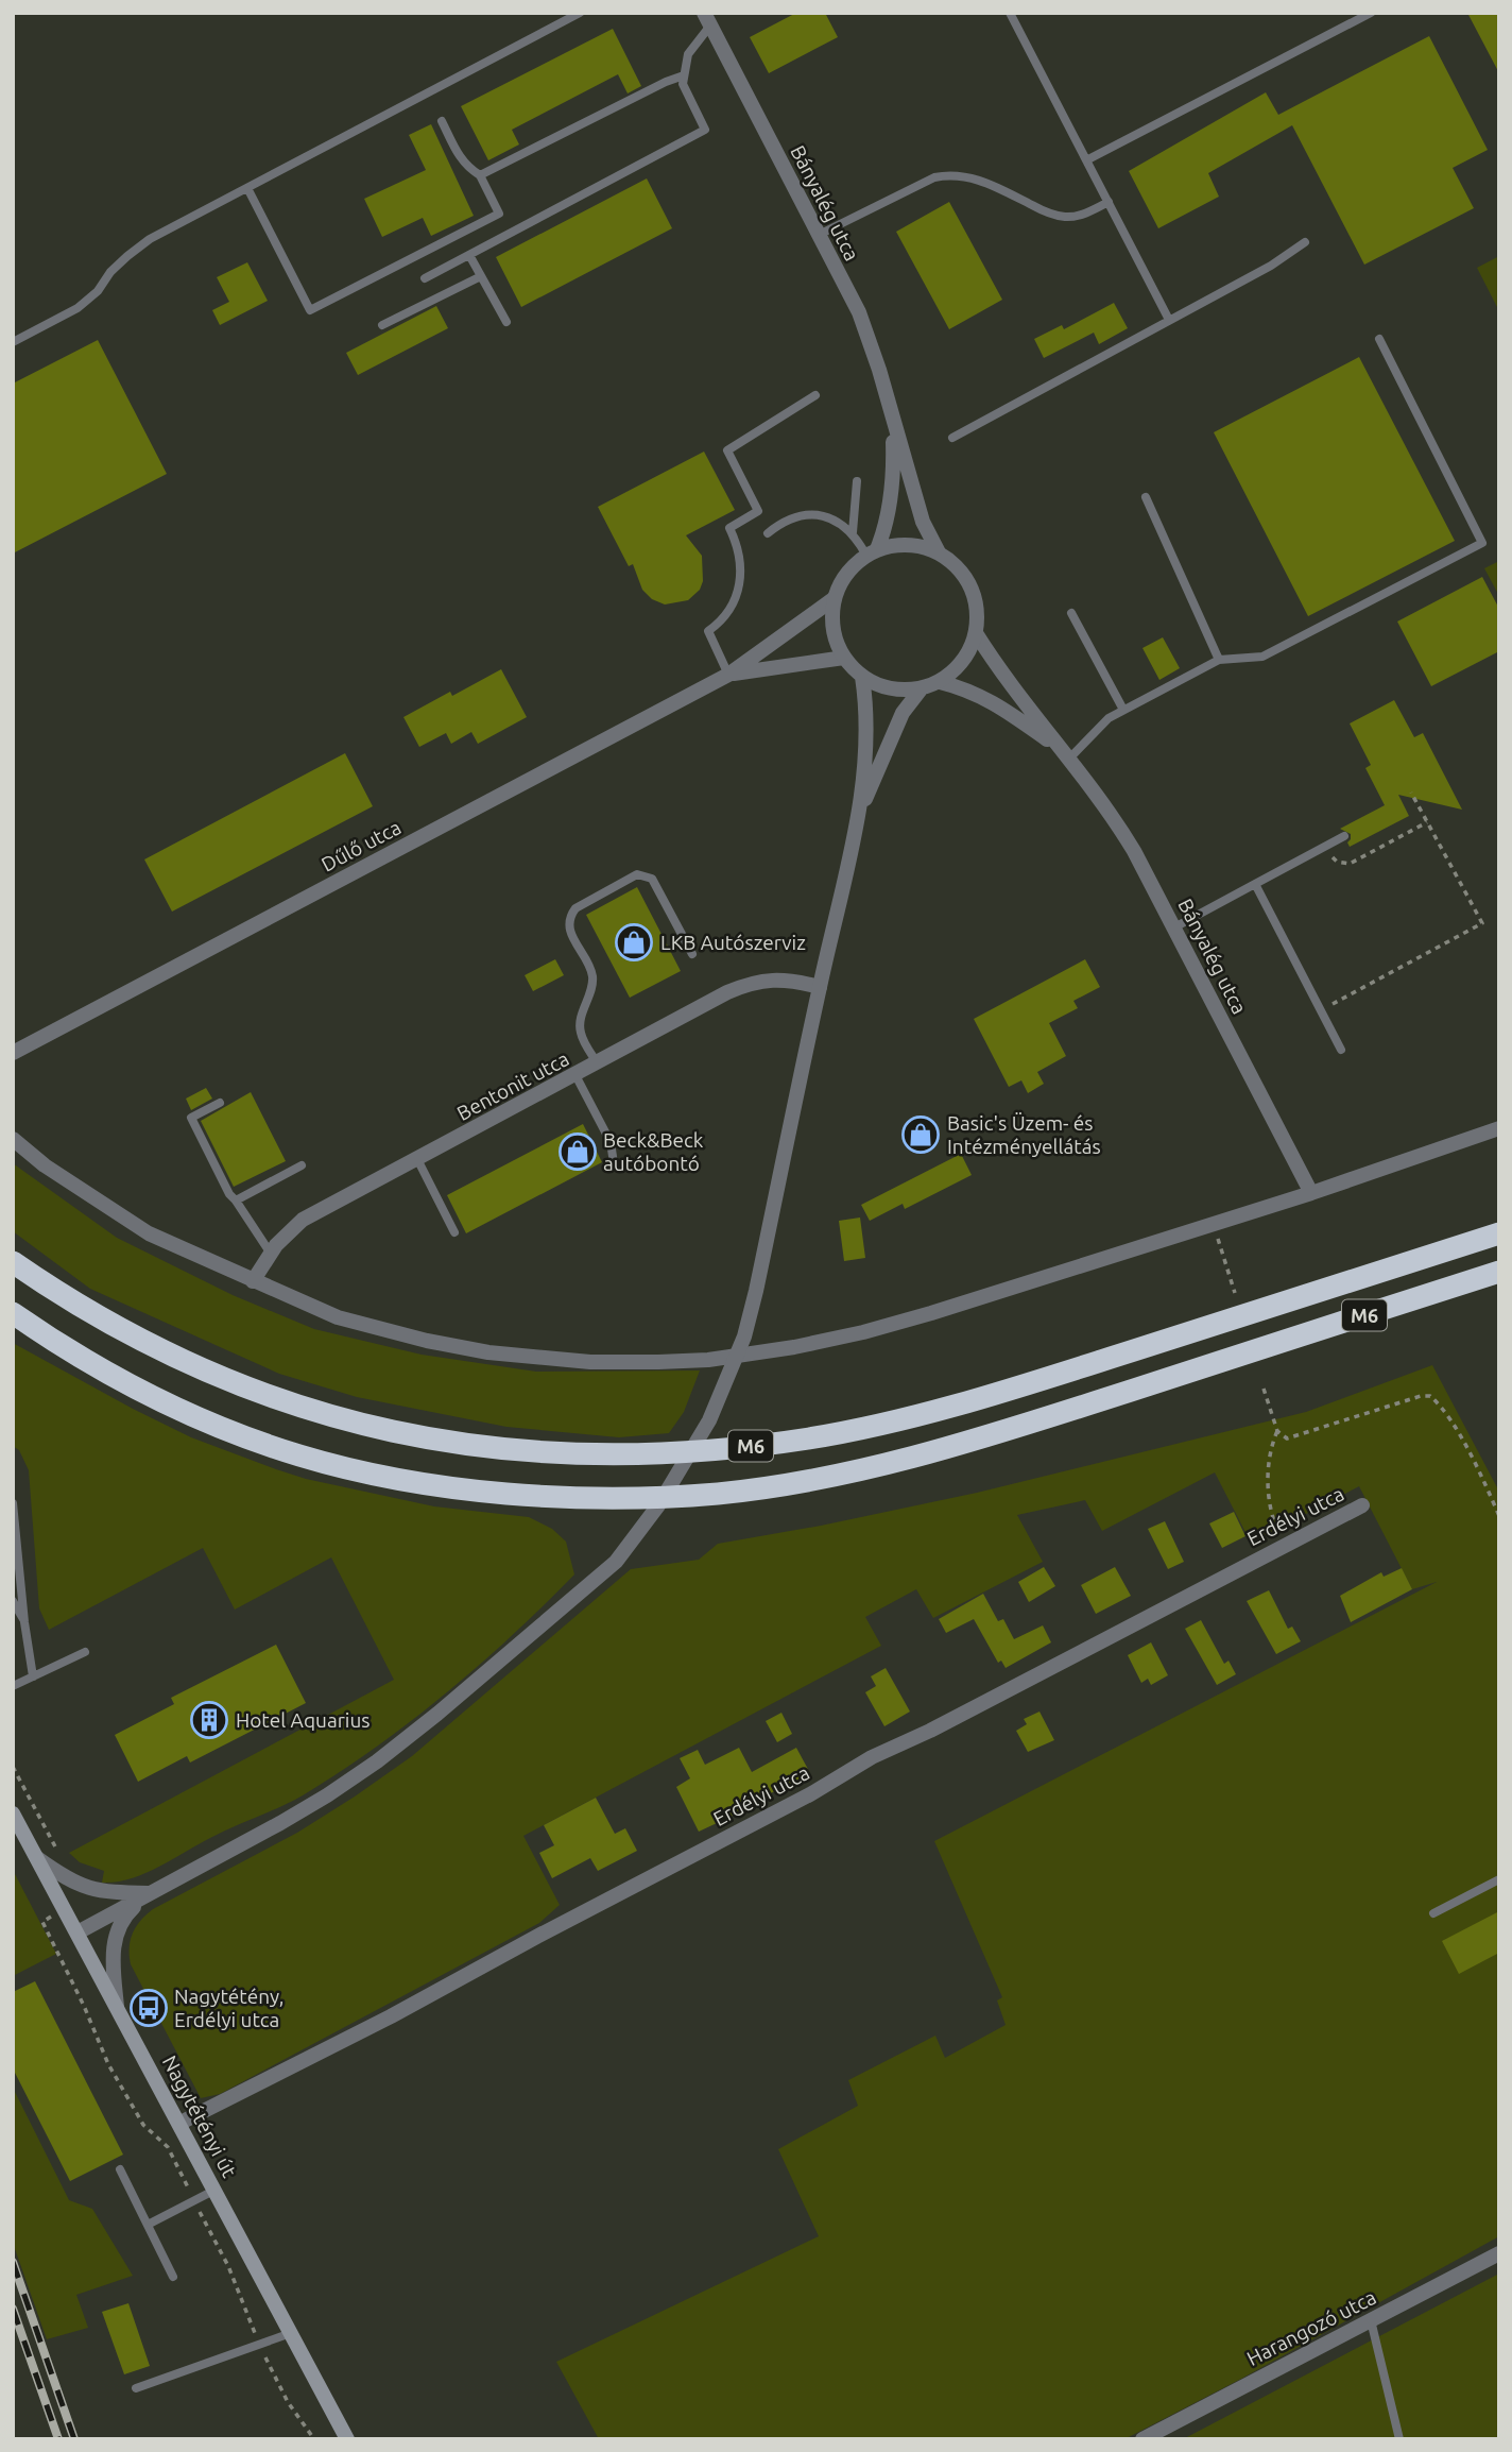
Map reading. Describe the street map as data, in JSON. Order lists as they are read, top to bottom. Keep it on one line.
{"streets":{"highway":["M6"],"main road":["Nagytétényi út"],"street":["Bányalég utca","Dűlő utca","Bentonit utca","Erdélyi utca","Harangozó utca"]},"crossings":[["Bányalég utca","Dűlő utca"],["Erdélyi utca","Nagytétényi út"]],"places":{"shop":["LKB Autószerviz","Basic's Üzem- és Intézményellátás","Beck&Beck autóbontó"],"building":["Hotel Aquarius"],"bus stop":["Nagytétény, Erdélyi utca"]}}
